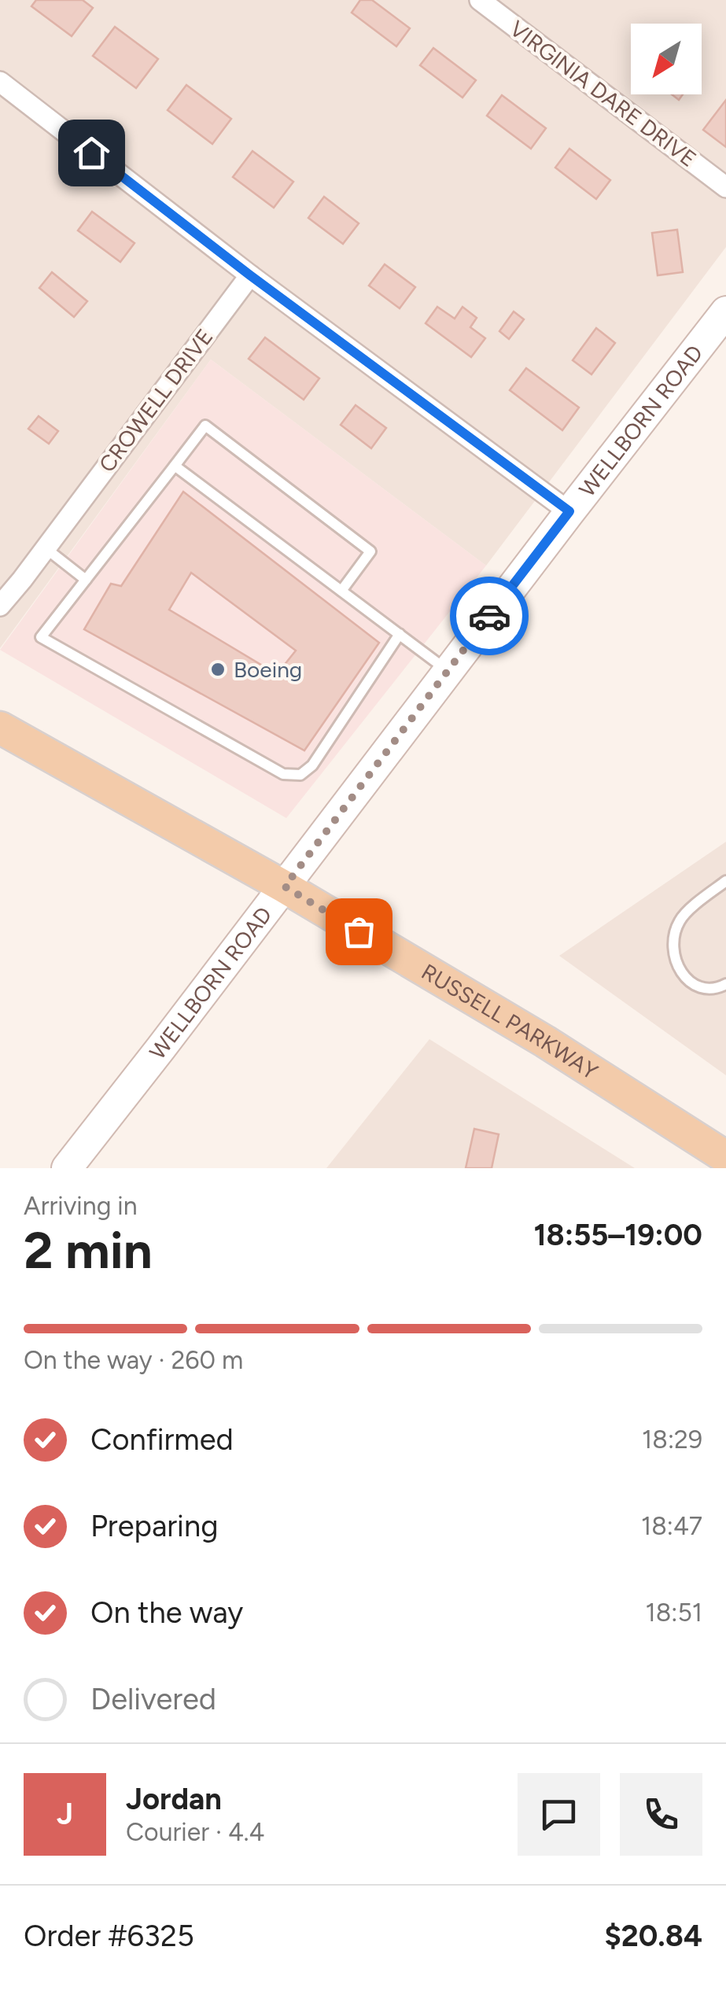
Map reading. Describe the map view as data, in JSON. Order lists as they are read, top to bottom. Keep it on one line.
{"streets":{"main road":["RUSSELL PARKWAY"],"street":["VIRGINIA DARE DRIVE","CROWELL DRIVE","WELLBORN ROAD"]},"crossings":[["WELLBORN ROAD","RUSSELL PARKWAY"]],"places":["Boeing"],"north":"bottom left","page":{"heading":["2 min","Arriving in","18:55–19:00"],"panel":["Jordan","Courier · 4.4","Order #6325","$20.84"],"bar":"On the way · 260 m","list":[["Confirmed","18:29"],["Preparing","18:47"],["On the way","18:51"],"Delivered"],"round":"J"}}
